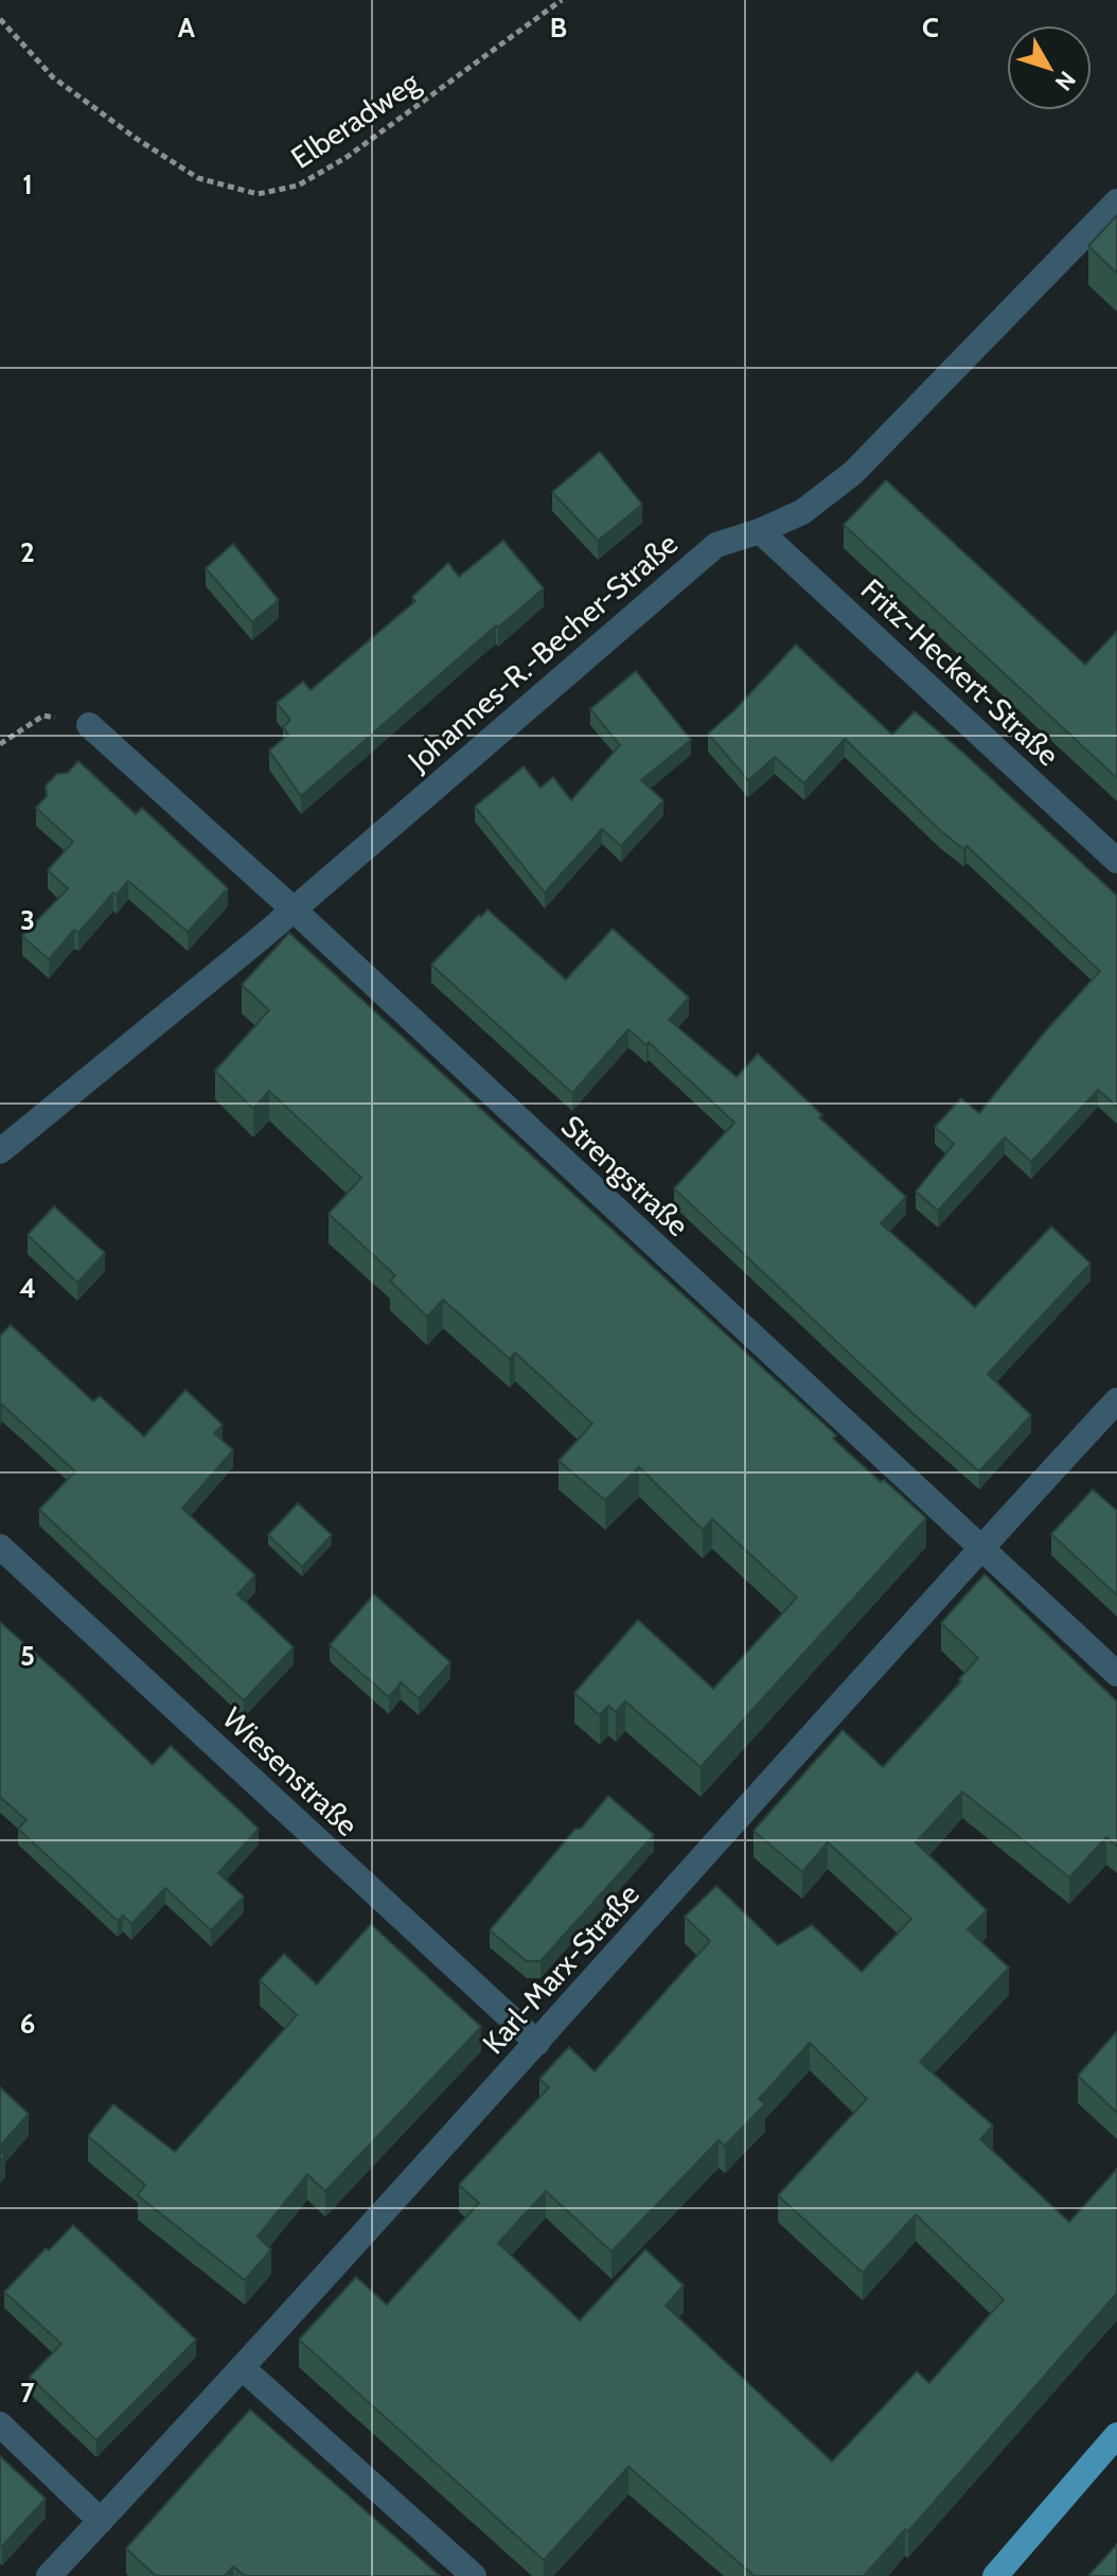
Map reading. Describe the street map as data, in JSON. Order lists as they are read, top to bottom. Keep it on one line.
{"streets":{"street":["Johannes-R.-Becher-Straße","Fritz-Heckert-Straße","Strengstraße","Wiesenstraße","Karl-Marx-Straße"],"path":["Elberadweg"]},"crossings":[["Johannes-R.-Becher-Straße","Fritz-Heckert-Straße"],["Johannes-R.-Becher-Straße","Strengstraße"],["Strengstraße","Karl-Marx-Straße"],["Wiesenstraße","Karl-Marx-Straße"]],"north":"bottom right","grid":{"columns":["A","B","C"],"rows":["1","2","3","4","5","6","7"]}}
